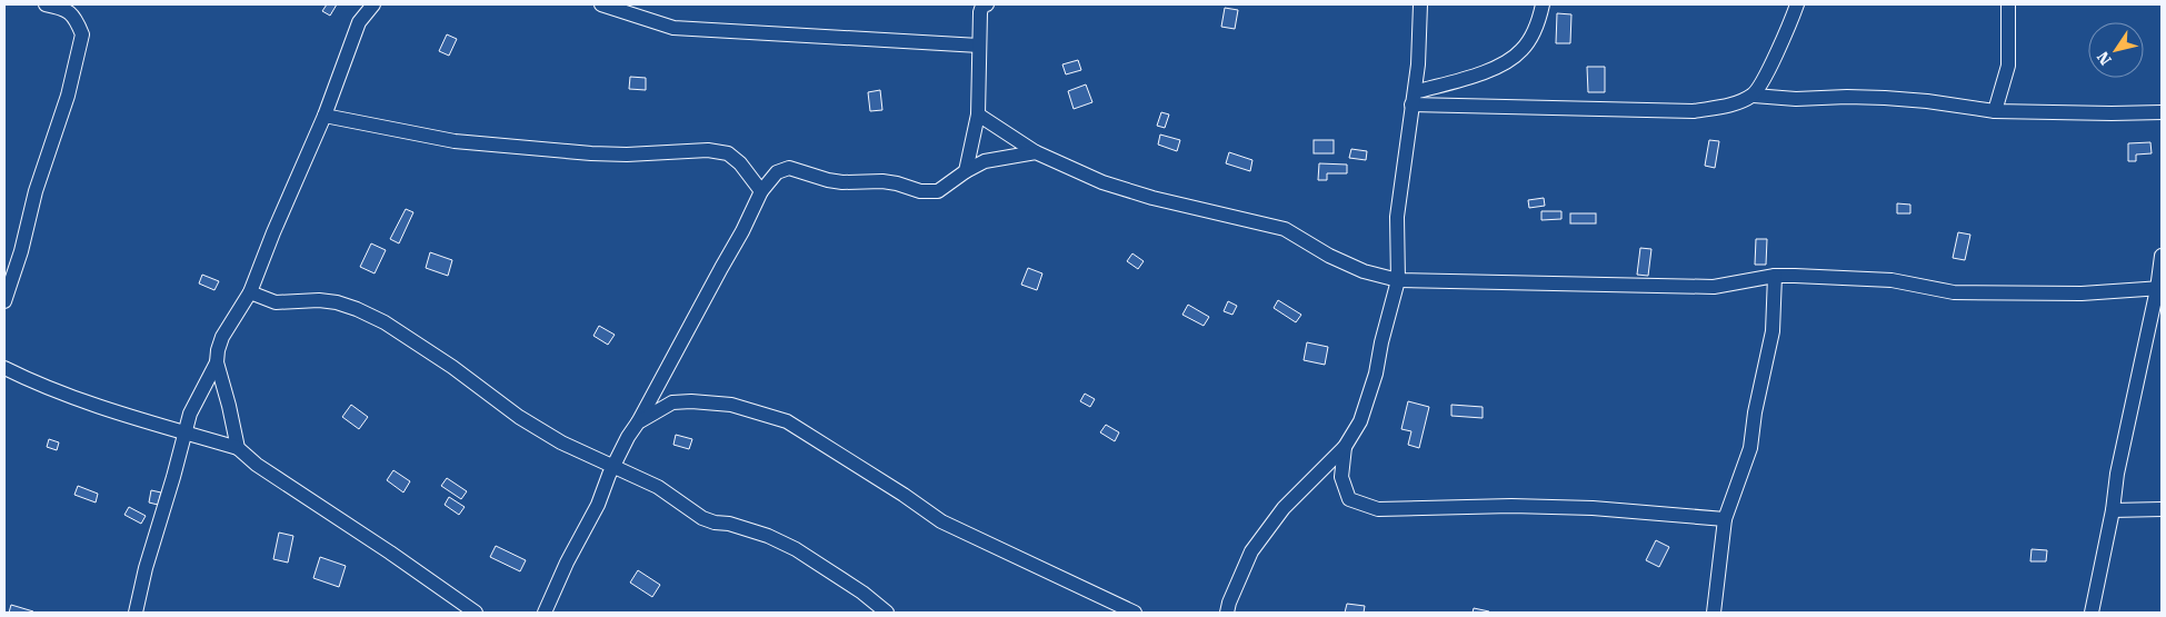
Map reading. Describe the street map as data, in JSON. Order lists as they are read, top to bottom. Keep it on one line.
{"north":"bottom left"}
